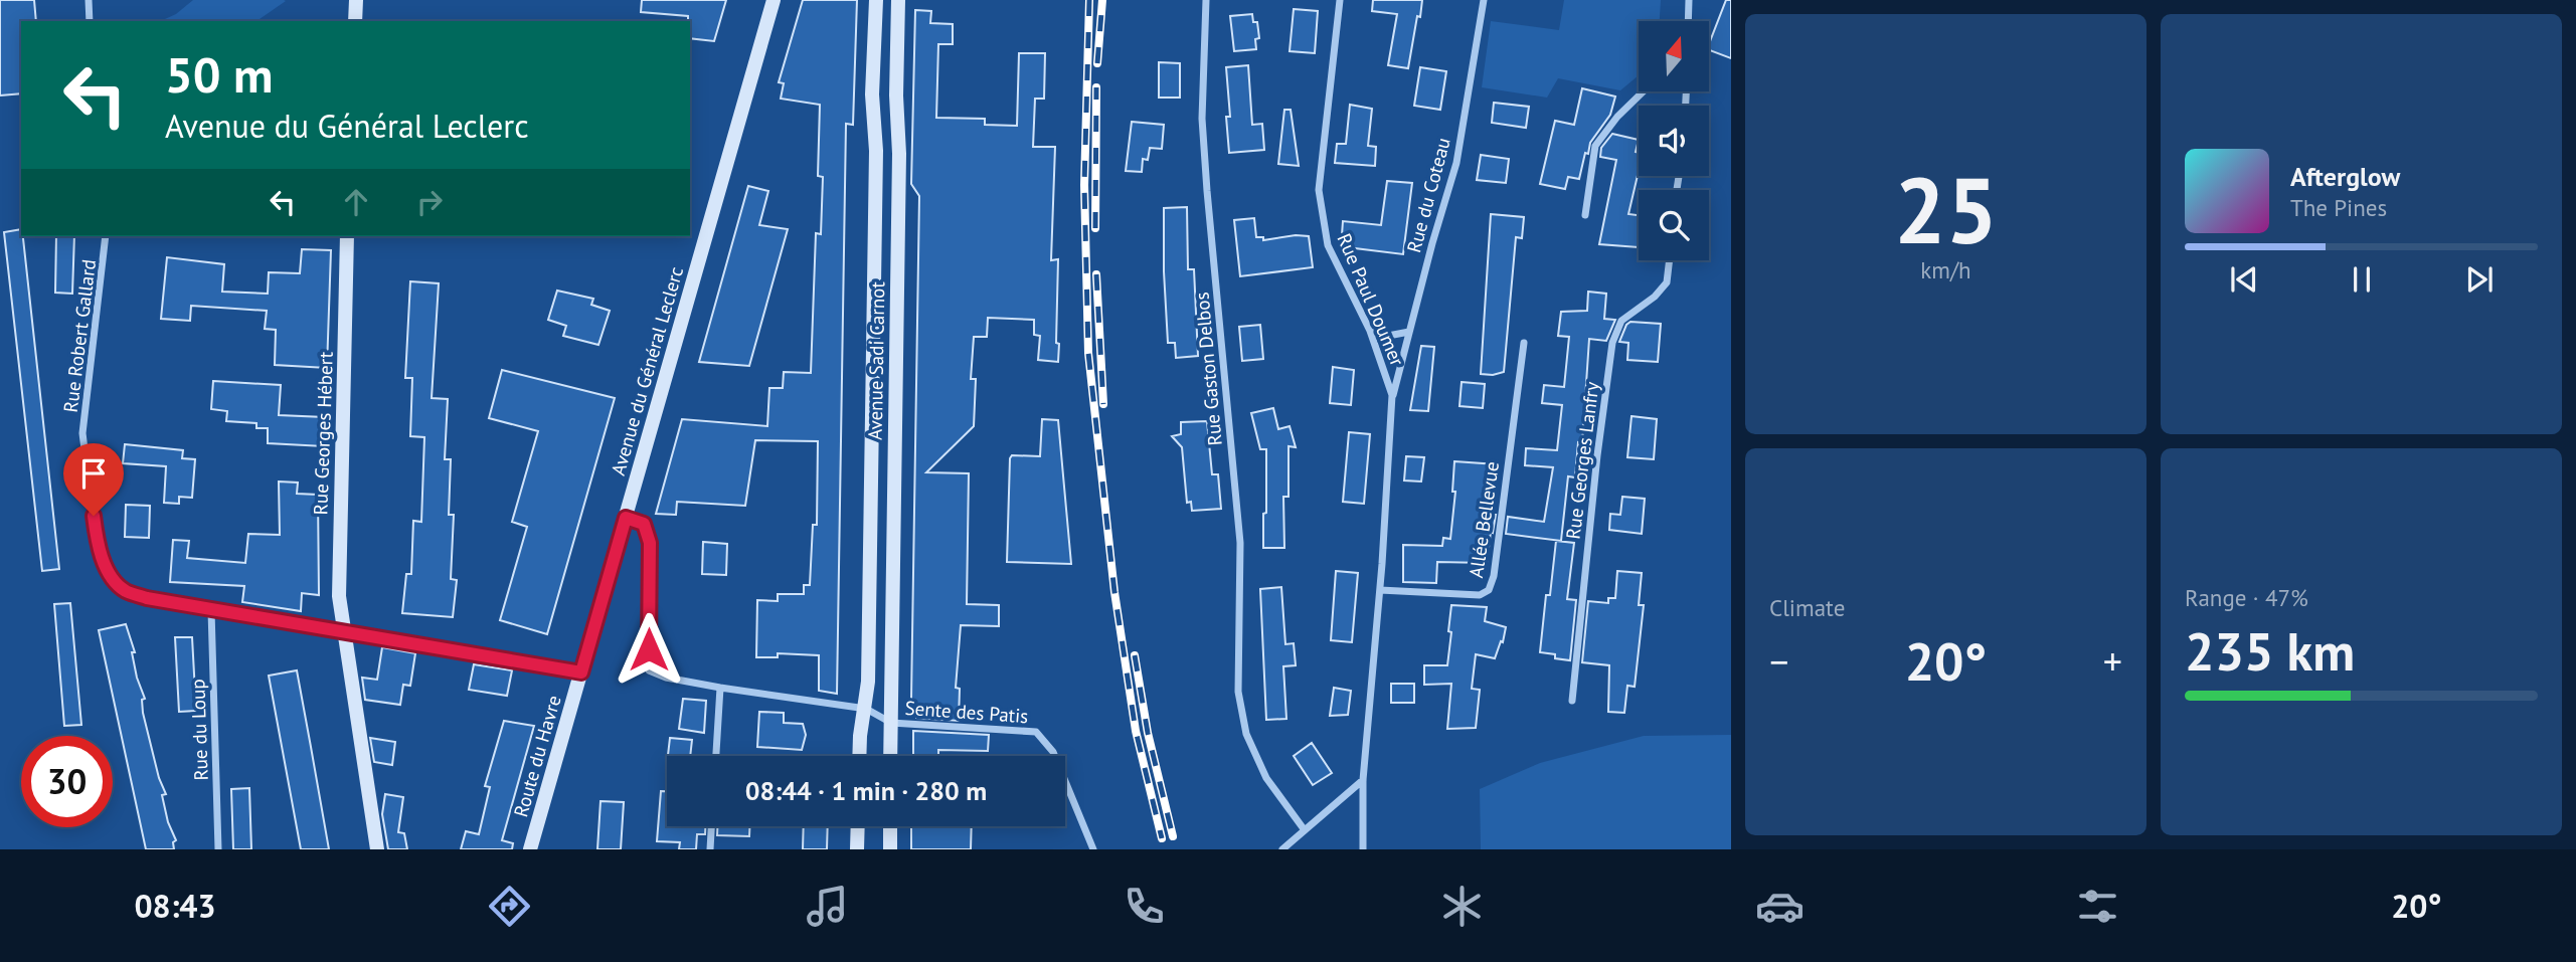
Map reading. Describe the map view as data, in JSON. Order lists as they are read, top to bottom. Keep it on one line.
{"streets":{"main road":["Avenue Sadi Carnot","Avenue du Général Leclerc","Rue Georges Hébert","Route du Havre"],"street":["Rue du Coteau","Rue Paul Doumer","Rue Robert Gallard","Rue Gaston Delbos","Rue Georges Lanfry","Allée Bellevue","Sente des Patis","Rue du Loup"]},"crossings":[["Rue du Coteau","Rue Paul Doumer"],["Rue Paul Doumer","Allée Bellevue"],["Rue Robert Gallard","Avenue du Général Leclerc"],["Rue Robert Gallard","Rue Georges Hébert"],["Rue Robert Gallard","Rue du Loup"],["Rue Robert Gallard","Route du Havre"],["Avenue Sadi Carnot","Sente des Patis"],["Avenue du Général Leclerc","Route du Havre"]],"north":"top","page":{"tile":[["25","km/h"],"Climate",["Range · 47%","235 km"]],"turn":["50 m","Avenue du Général Leclerc"],"song":["Afterglow","The Pines"],"heat":["−","20°","+"],"limit":"30","trip":"08:44 · 1 min · 280 m","tabs":["08:43","20°"]}}
